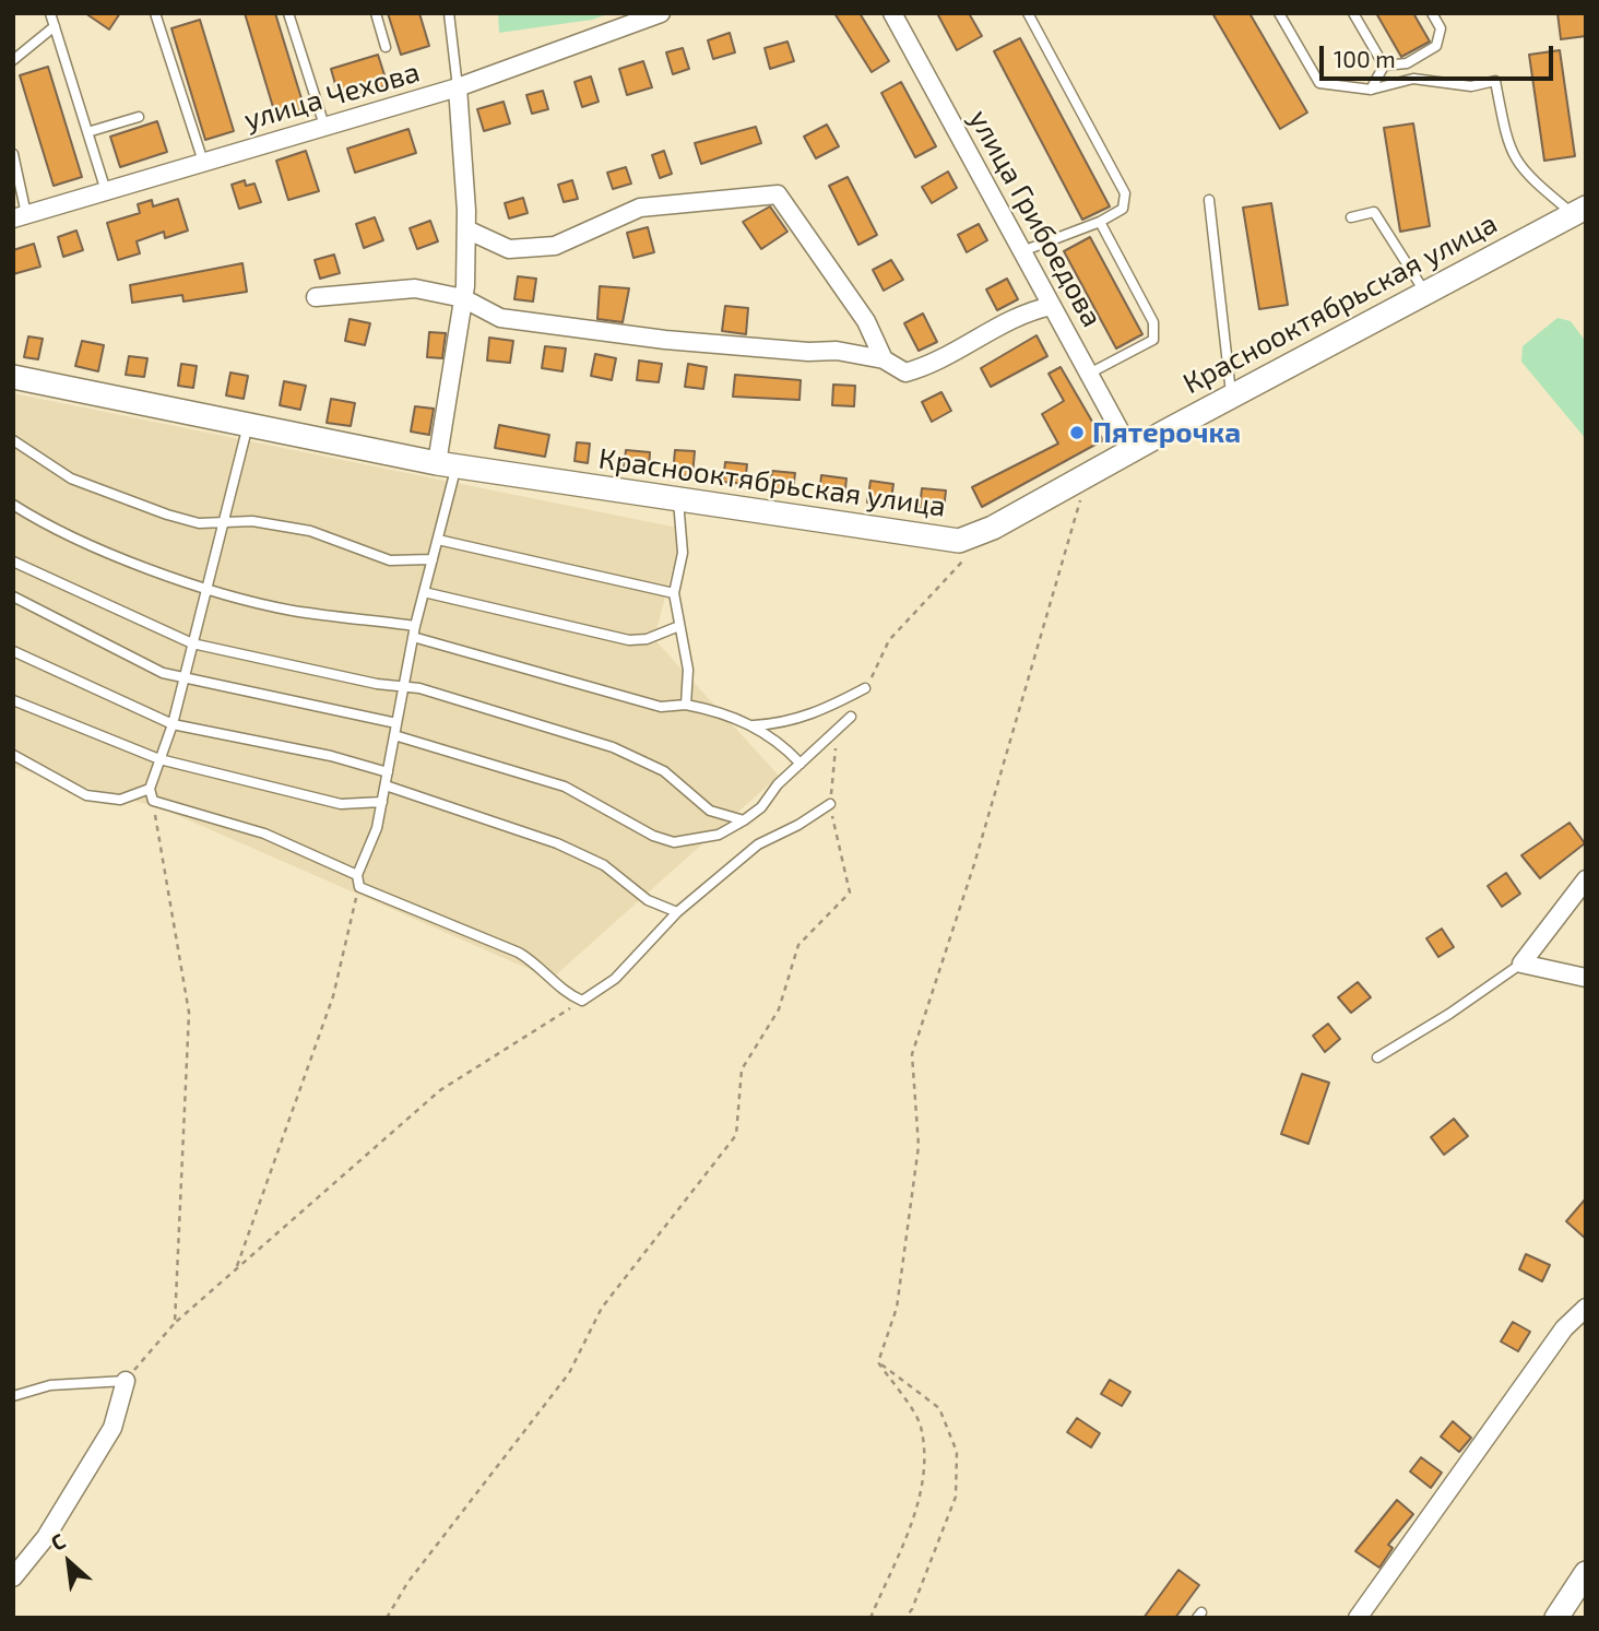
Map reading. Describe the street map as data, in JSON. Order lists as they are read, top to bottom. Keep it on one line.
{"streets":{"street":["улица Чехова","улица Грибоедова","Краснооктябрьская улица"]},"crossings":[["улица Грибоедова","Краснооктябрьская улица"]],"places":["Пятерочка"],"scale_bar":"100 m","north":"top left"}
